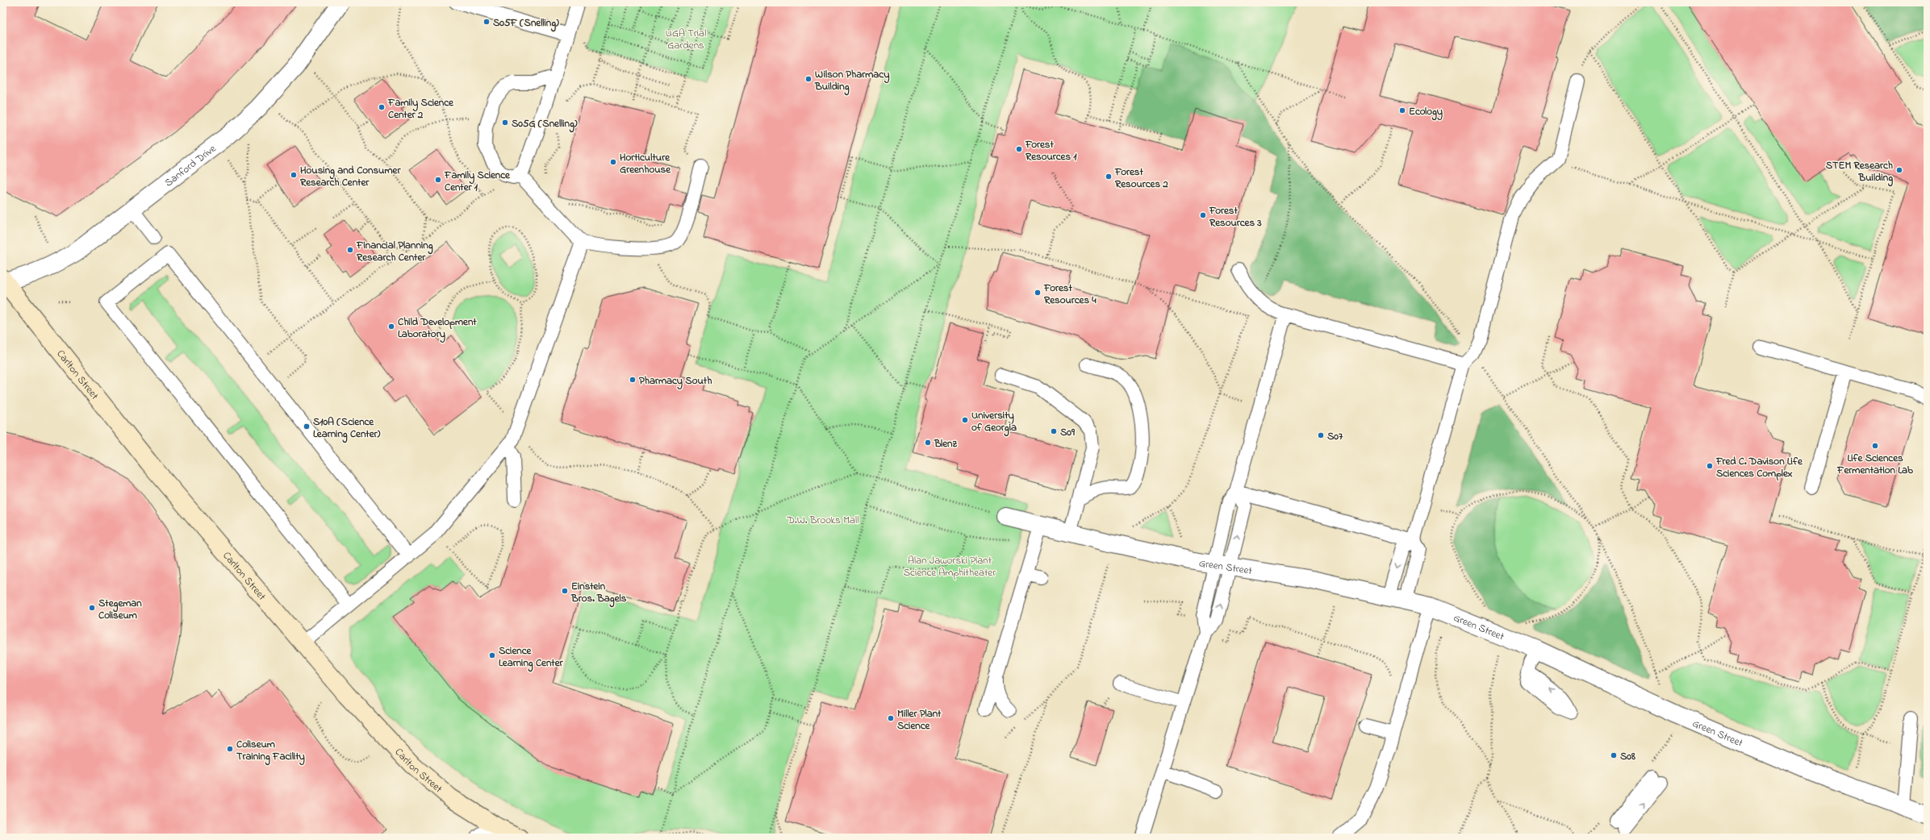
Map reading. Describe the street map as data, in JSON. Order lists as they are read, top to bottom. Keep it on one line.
{"streets":{"street":["Sanford Drive","Carlton Street","Green Street"]},"crossings":[["Sanford Drive","Carlton Street"]],"parks":["UGA Trial Gardens","D.W. Brooks Mall","Alan Jaworski Plant Science Amphitheater"],"places":["S05F (Snelling)","Wilson Pharmacy Building","Family Science Center 2","Ecology","S05G (Snelling)","Forest Resources 1","Horticulture Greenhouse","STEM Research Building","Housing and Consumer Research Center","Forest Resources 2","Family Science Center 1","Forest Resources 3","Financial Planning Research Center","Forest Resources 4","Child Development Laboratory","Pharmacy South","University of Georgia","S10A (Science Learning Center)","S09","S07","Blenz","Life Sciences Fermentation Lab","Fred C. Davison Life Sciences Complex","Einstein Bros. Bagels","Stegeman Coliseum","Science Learning Center","Miller Plant Science","Coliseum Training Facility","S08"]}
